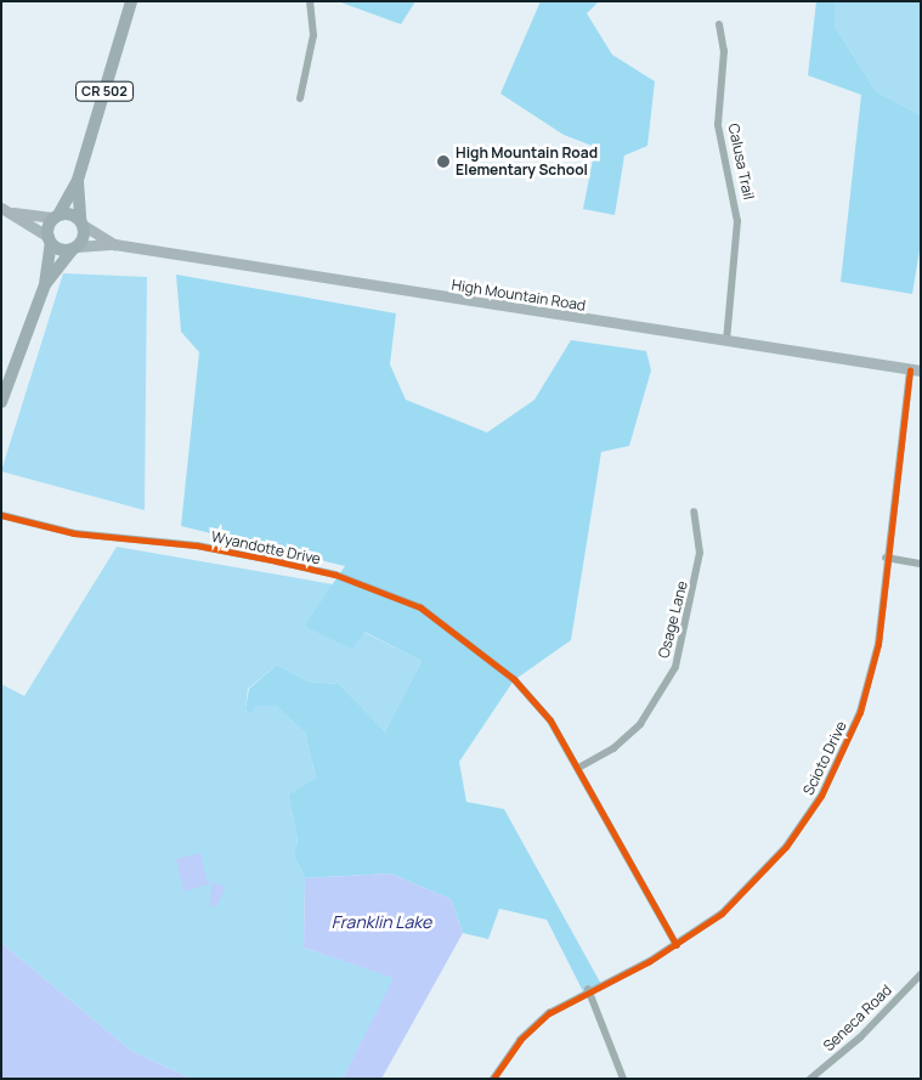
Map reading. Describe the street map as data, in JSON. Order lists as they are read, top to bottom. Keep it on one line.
{"streets":{"main road":["CR 502","High Mountain Road"],"street":["Calusa Trail","Wyandotte Drive","Osage Lane","Scioto Drive","Seneca Road"]},"crossings":[["CR 502","High Mountain Road"],["Calusa Trail","High Mountain Road"],["High Mountain Road","Scioto Drive"],["Wyandotte Drive","Osage Lane"],["Wyandotte Drive","Scioto Drive"]],"water":["Franklin Lake"],"places":["High Mountain Road Elementary School"]}
